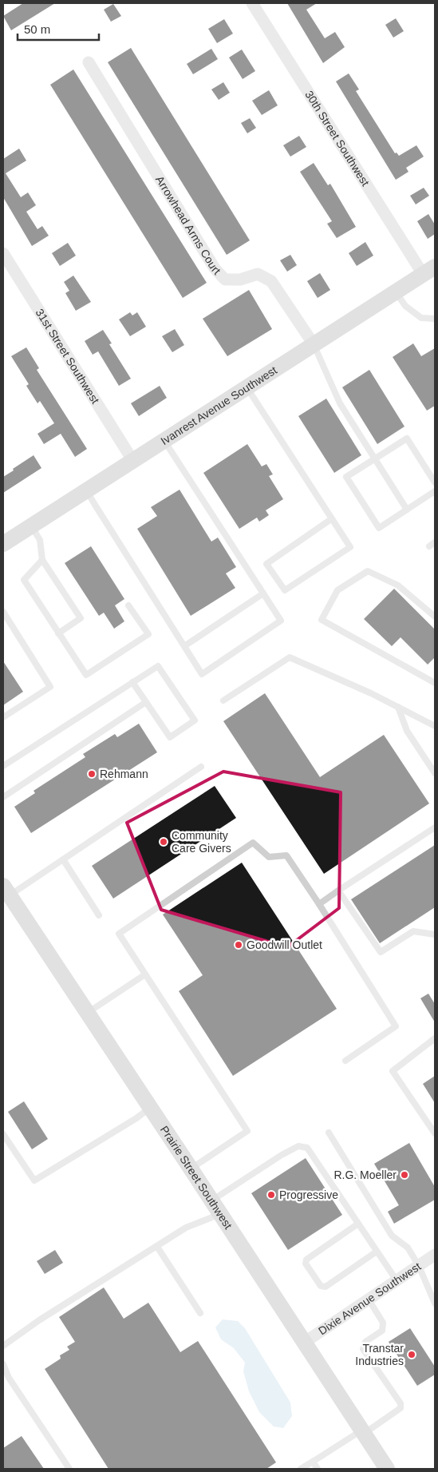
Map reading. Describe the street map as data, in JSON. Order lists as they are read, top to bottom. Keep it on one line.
{"streets":{"street":["30th Street Southwest","Arrowhead Arms Court","31st Street Southwest","Ivanrest Avenue Southwest","Prairie Street Southwest","Dixie Avenue Southwest"]},"crossings":[["30th Street Southwest","Ivanrest Avenue Southwest"],["Arrowhead Arms Court","Ivanrest Avenue Southwest"],["31st Street Southwest","Ivanrest Avenue Southwest"],["Prairie Street Southwest","Dixie Avenue Southwest"]],"places":["Rehmann","Community Care Givers","Goodwill Outlet","R.G. Moeller","Progressive","Transtar Industries"],"scale_bar":"50 m"}
